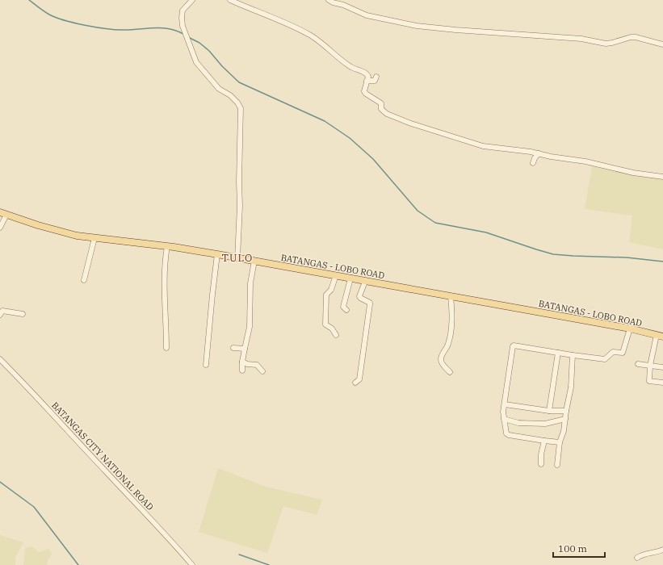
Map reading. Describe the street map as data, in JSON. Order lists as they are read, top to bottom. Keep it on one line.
{"streets":{"main road":["BATANGAS - LOBO ROAD"],"street":["BATANGAS CITY NATIONAL ROAD"]},"districts":["TULO"],"scale_bar":"100 m"}
